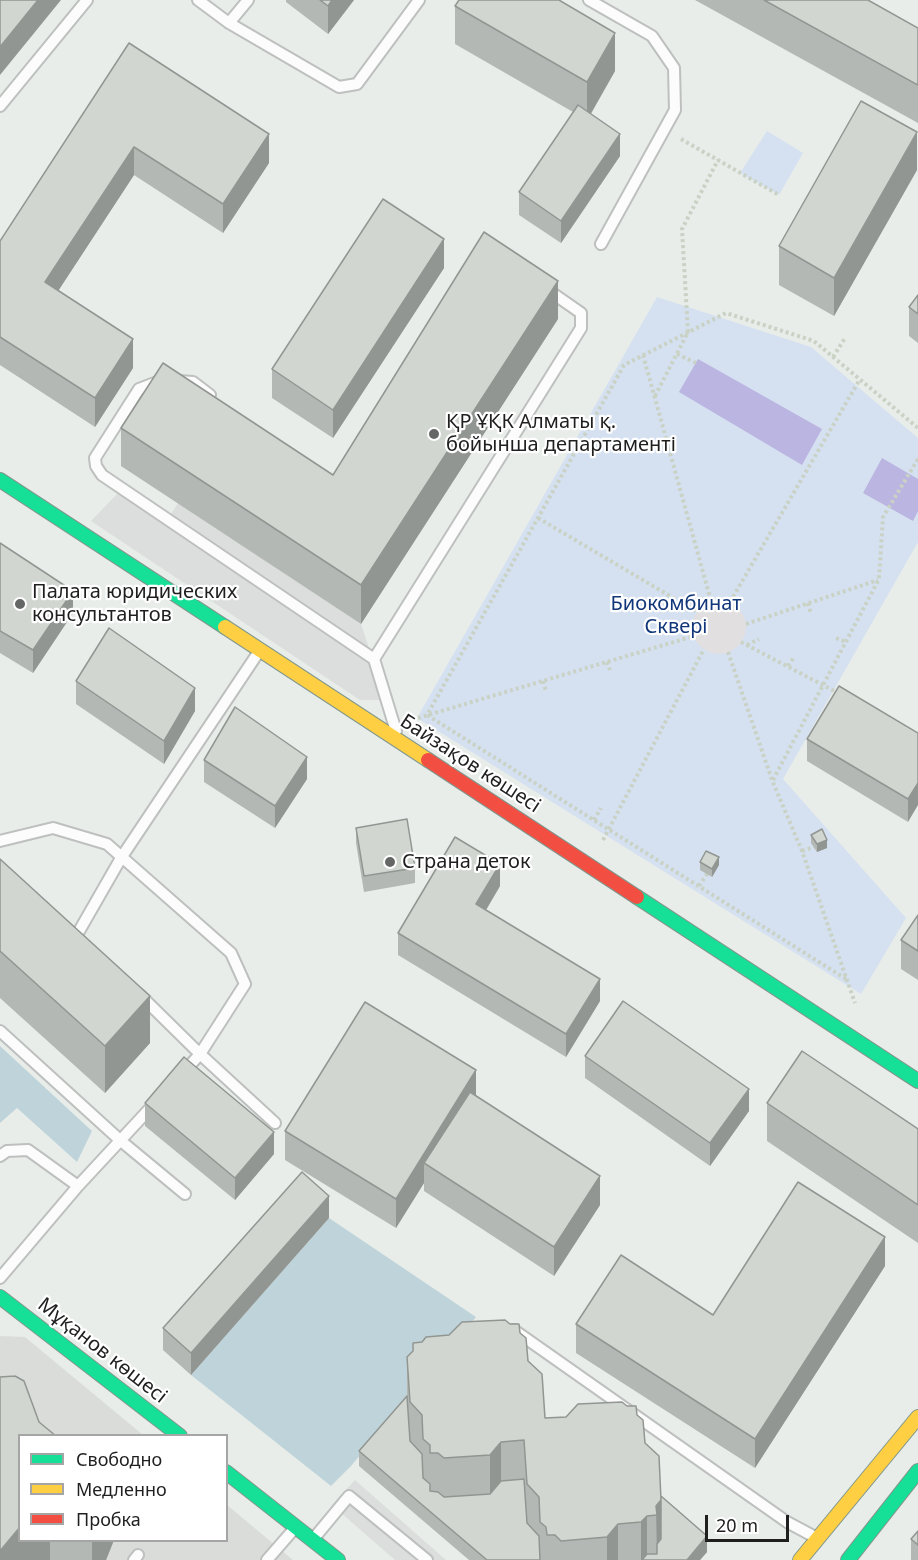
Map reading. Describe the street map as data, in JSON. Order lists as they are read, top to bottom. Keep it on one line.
{"streets":{"street":["Байзақов көшесі","Мұқанов көшесі"]},"parks":["Биокомбинат Сквері"],"places":["ҚР ҰҚК Алматы қ. бойынша департаменті","Палата юридических консультантов","Страна деток"],"legend":["Свободно","Медленно","Пробка"],"scale_bar":"20 m"}
